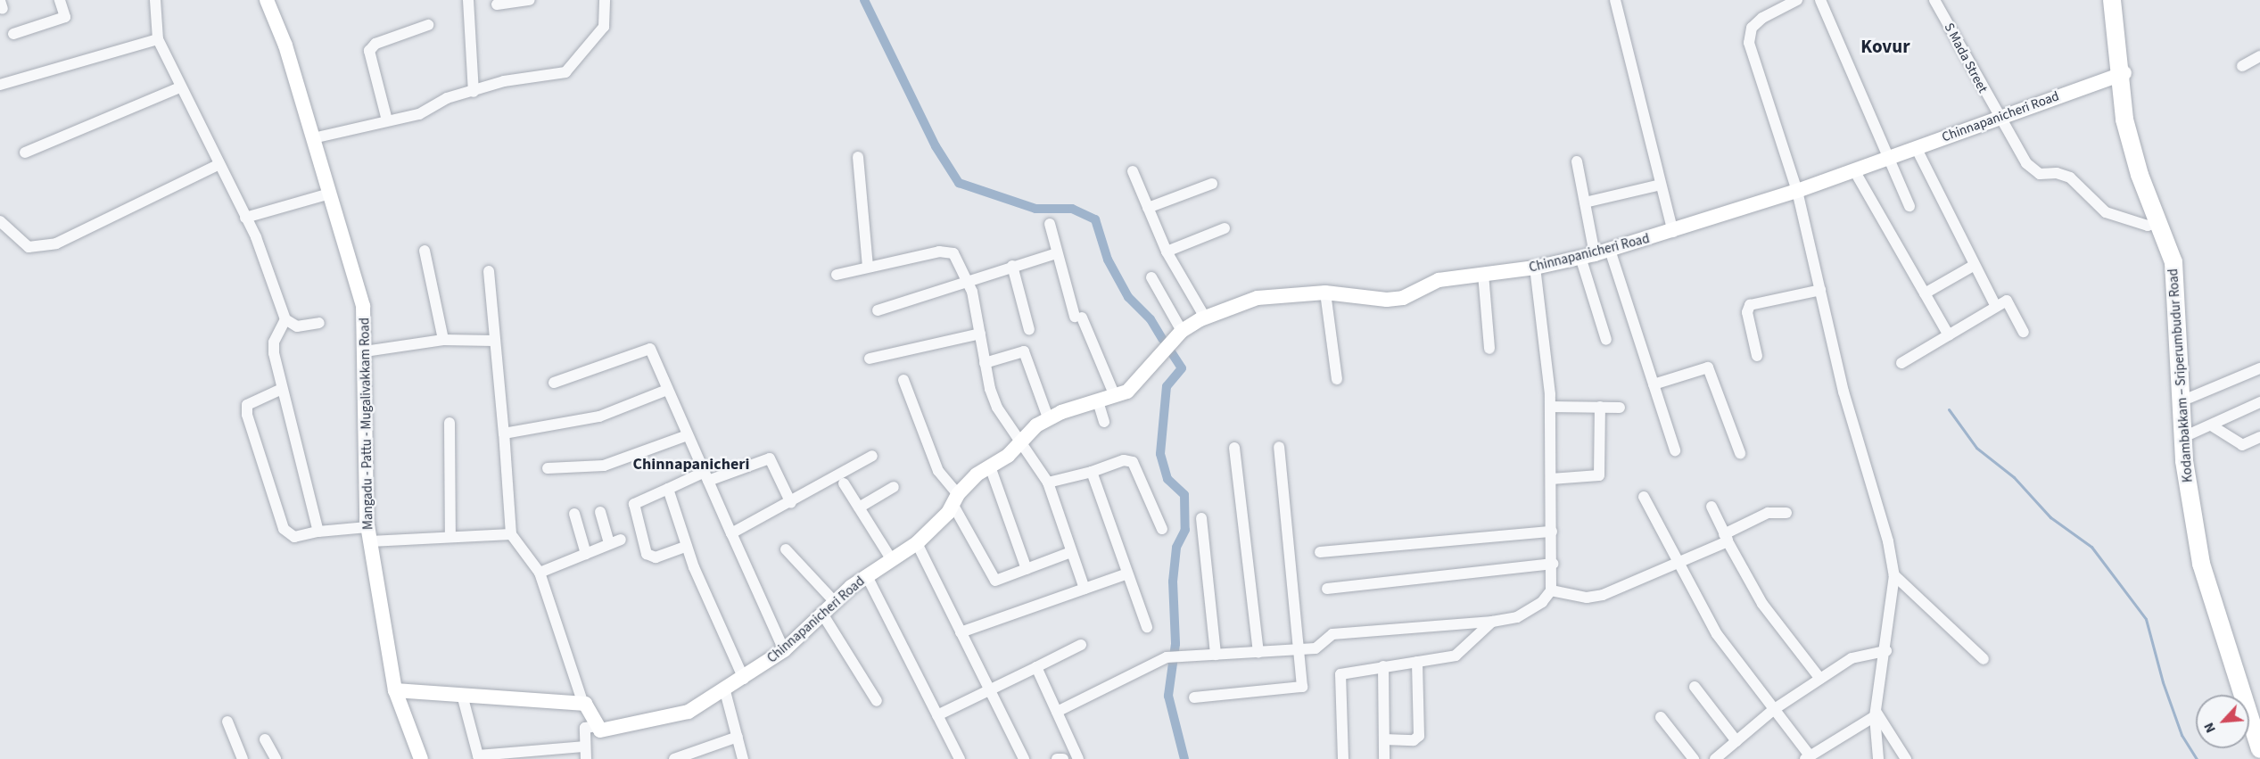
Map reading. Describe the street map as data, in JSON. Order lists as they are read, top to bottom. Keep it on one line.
{"streets":{"main road":["Kodambakkam – Sriperumbudur Road"],"street":["S Mada Street","Chinnapanicheri Road","Mangadu - Pattu - Mugalivakkam Road"]},"crossings":[["S Mada Street","Chinnapanicheri Road"],["S Mada Street","Kodambakkam – Sriperumbudur Road"],["Chinnapanicheri Road","Kodambakkam – Sriperumbudur Road"]],"districts":["Kovur","Chinnapanicheri"],"north":"bottom left"}
